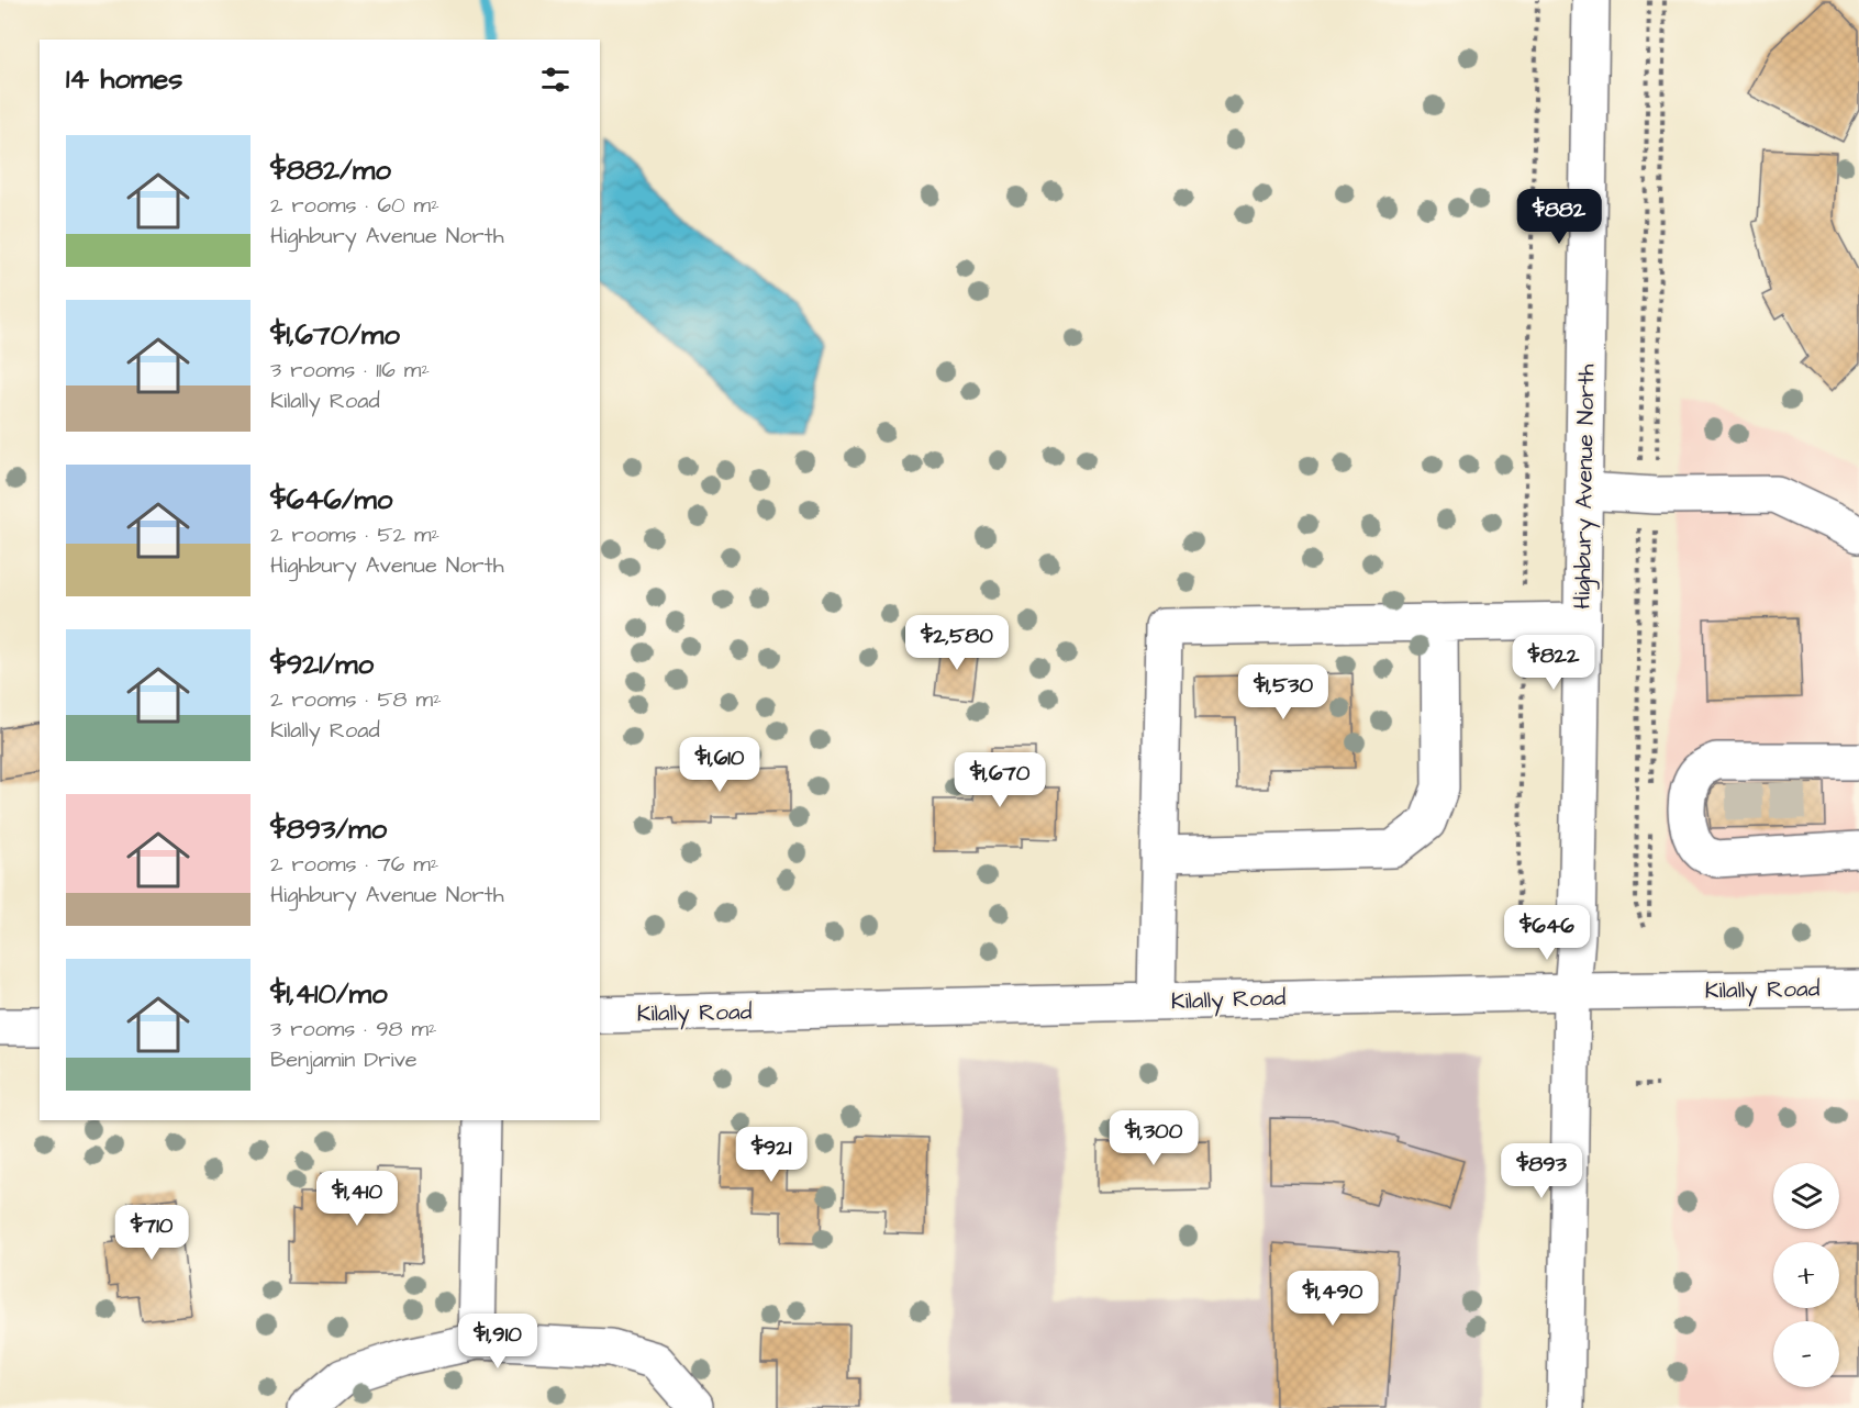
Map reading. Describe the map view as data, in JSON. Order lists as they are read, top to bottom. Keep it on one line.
{"streets":{"street":["Highbury Avenue North","Kilally Road"]},"crossings":[["Highbury Avenue North","Kilally Road"]],"page":{"heading":"14 homes","list":[{"name":"$882/mo","note":"2 rooms · 60 m² · Highbury Avenue North"},{"name":"$1,670/mo","note":"3 rooms · 116 m² · Kilally Road"},{"name":"$646/mo","note":"2 rooms · 52 m² · Highbury Avenue North"},{"name":"$921/mo","note":"2 rooms · 58 m² · Kilally Road"},{"name":"$893/mo","note":"2 rooms · 76 m² · Highbury Avenue North"},{"name":"$1,410/mo","note":"3 rooms · 98 m² · Benjamin Drive"}],"price":["$882","$2,580","$822","$1,530","$1,610","$1,670","$646","$1,300","$921","$893","$1,410","$710","$1,490","$1,910"],"map_buttons":["+","−"]}}
